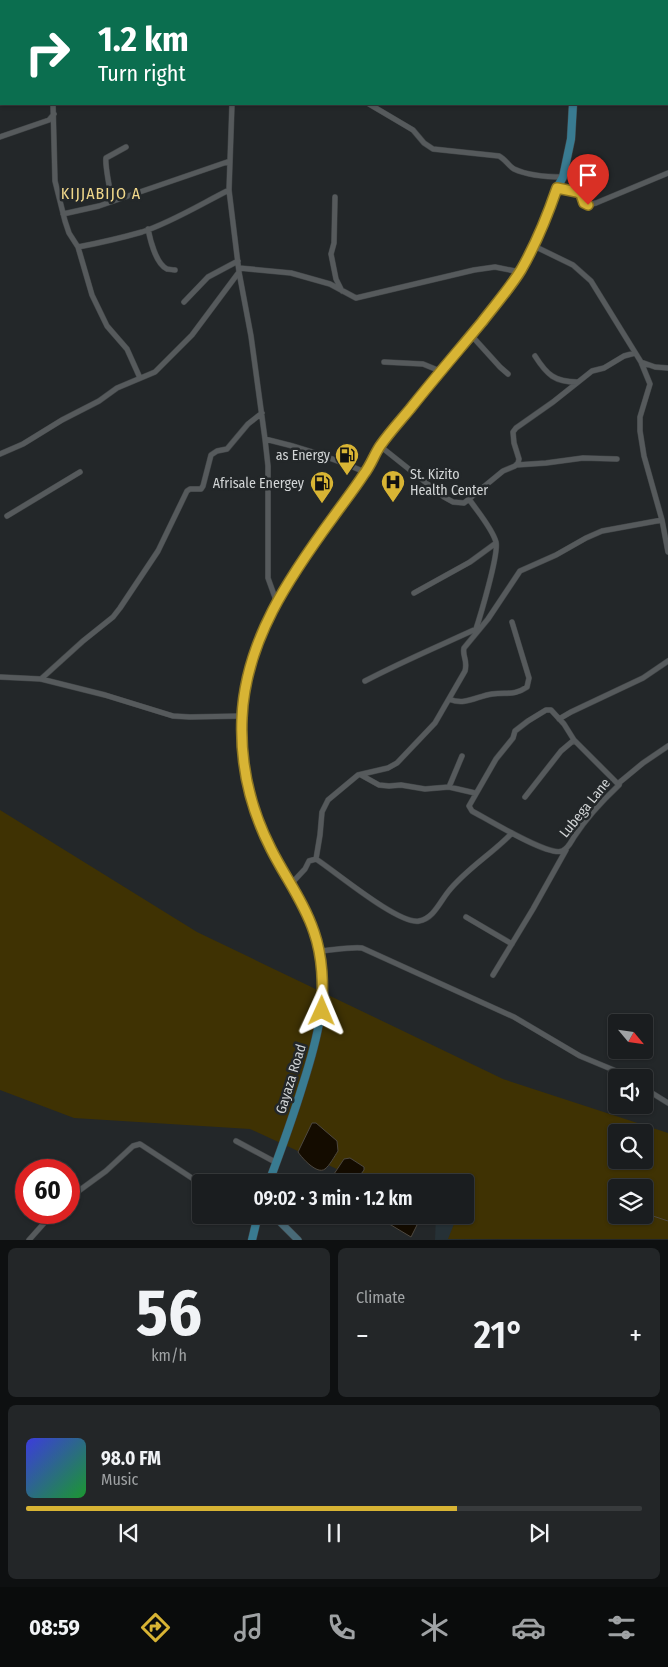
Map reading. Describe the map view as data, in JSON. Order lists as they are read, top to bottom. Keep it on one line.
{"streets":{"main road":["Gayaza Road"],"street":["Lubega Lane"]},"districts":["KIJJABIJO A"],"places":{"fuel station":["as Energy","Afrisale Energey"],"hospital":["St. Kizito Health Center"]},"north":"bottom right","page":{"turn":["1.2 km","Turn right"],"limit":"60","trip":"09:02 · 3 min · 1.2 km","tile":[["56","km/h"],"Climate"],"heat":["−","21°","+"],"song":["98.0 FM","Music"],"tabs":"08:59"}}
